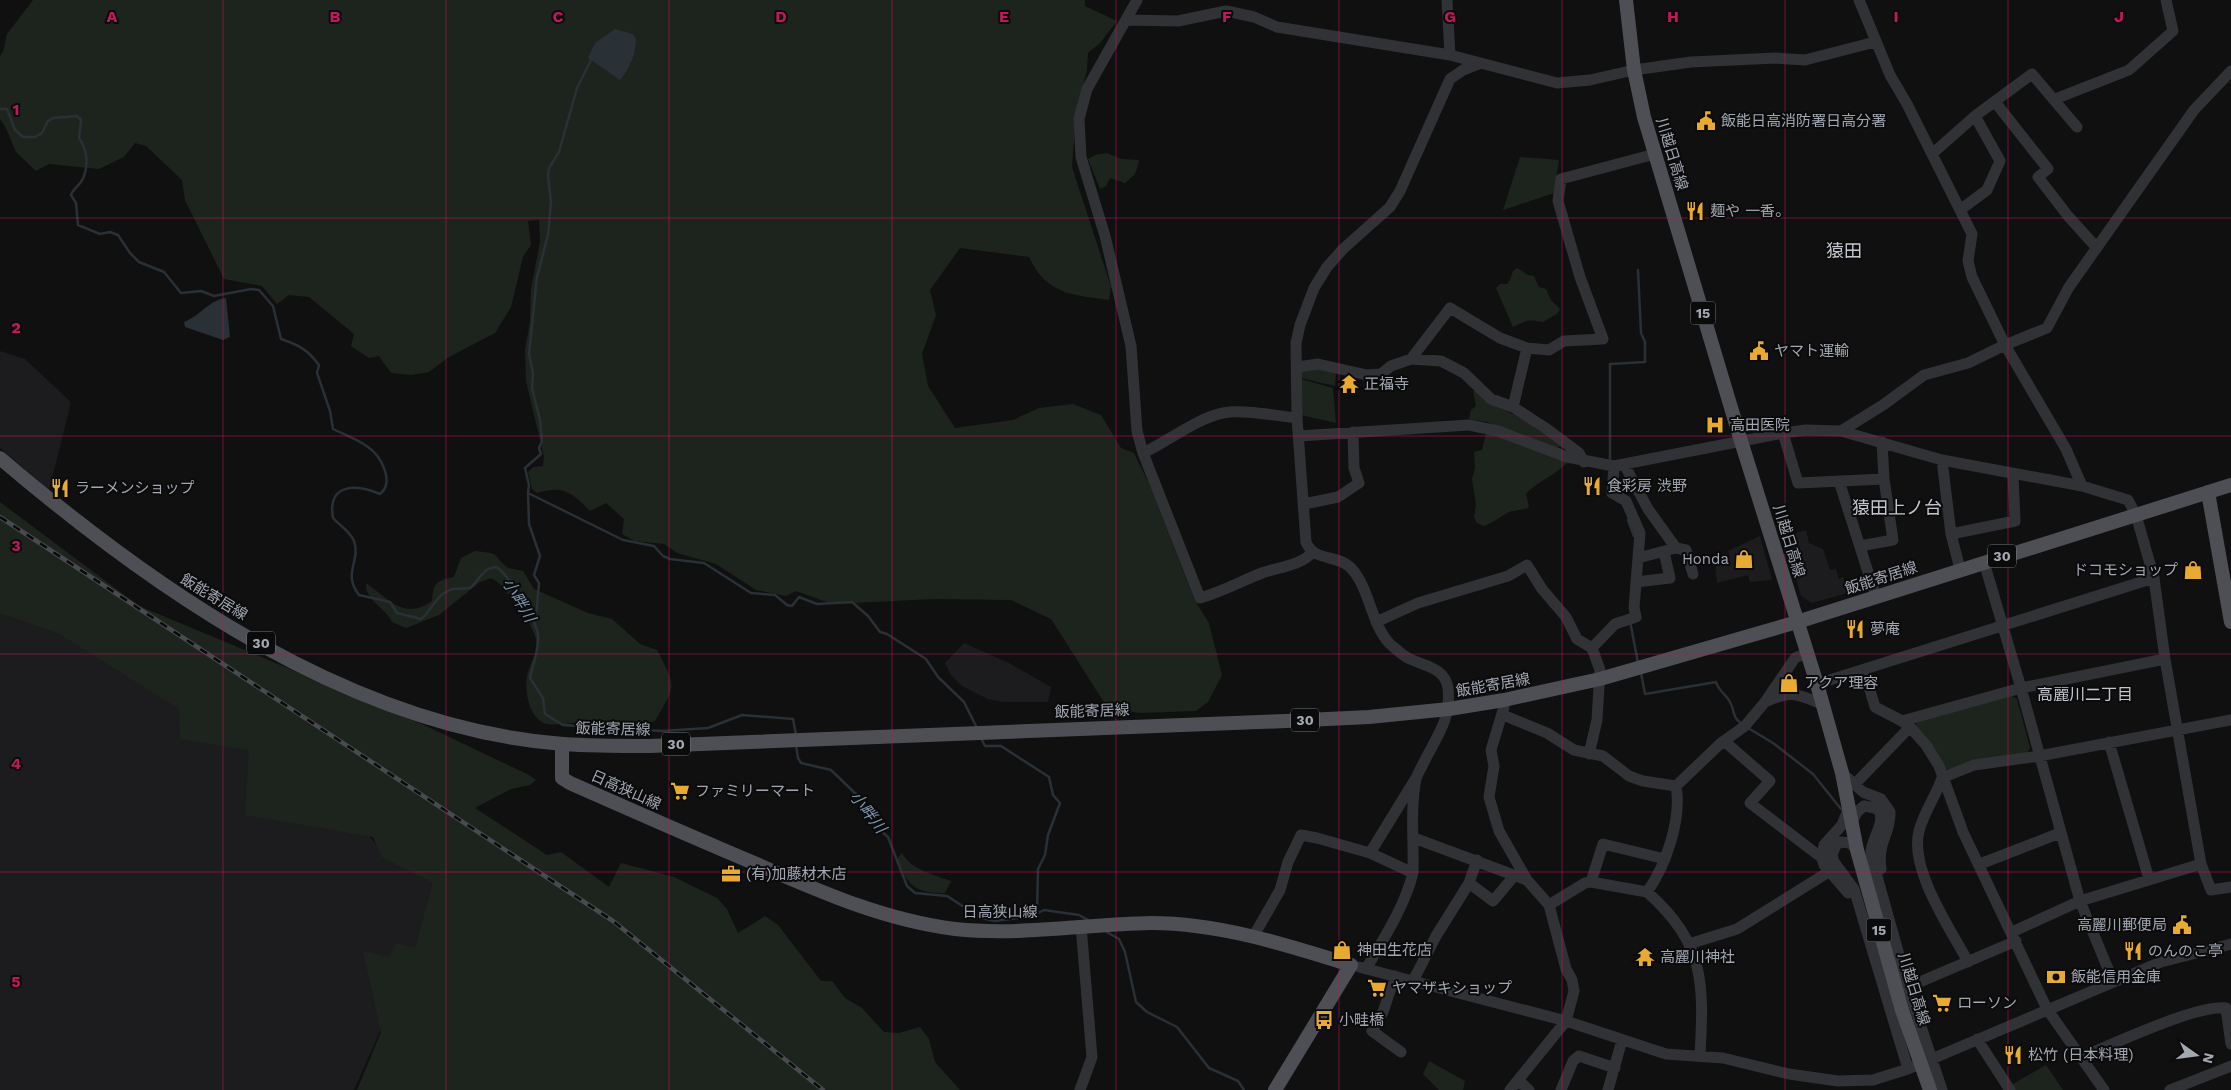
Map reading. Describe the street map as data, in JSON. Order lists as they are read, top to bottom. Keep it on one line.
{"streets":{"main road":["川越日高線","15","30","飯能寄居線","日高狭山線"]},"crossings":[["川越日高線","飯能寄居線"],["飯能寄居線","日高狭山線"]],"districts":["猿田","猿田上ノ台","高麗川二丁目"],"water":["小畔川"],"places":{"public building":["飯能日高消防署日高分署","ヤマト運輸","高麗川郵便局"],"restaurant":["麺や 一香。","食彩房 渋野","ラーメンショップ","夢庵","のんのこ亭","松竹 (日本料理)"],"temple":["正福寺","高麗川神社"],"hospital":["高田医院"],"shop":["Honda","ドコモショップ","アクア理容","神田生花店"],"supermarket":["ファミリーマート","ヤマザキショップ","ローソン"],"office":["(有)加藤材木店"],"bank":["飯能信用金庫"],"bus stop":["小畦橋"]},"north":"right","grid":{"columns":["A","B","C","D","E","F","G","H","I","J"],"rows":["1","2","3","4","5"]}}
